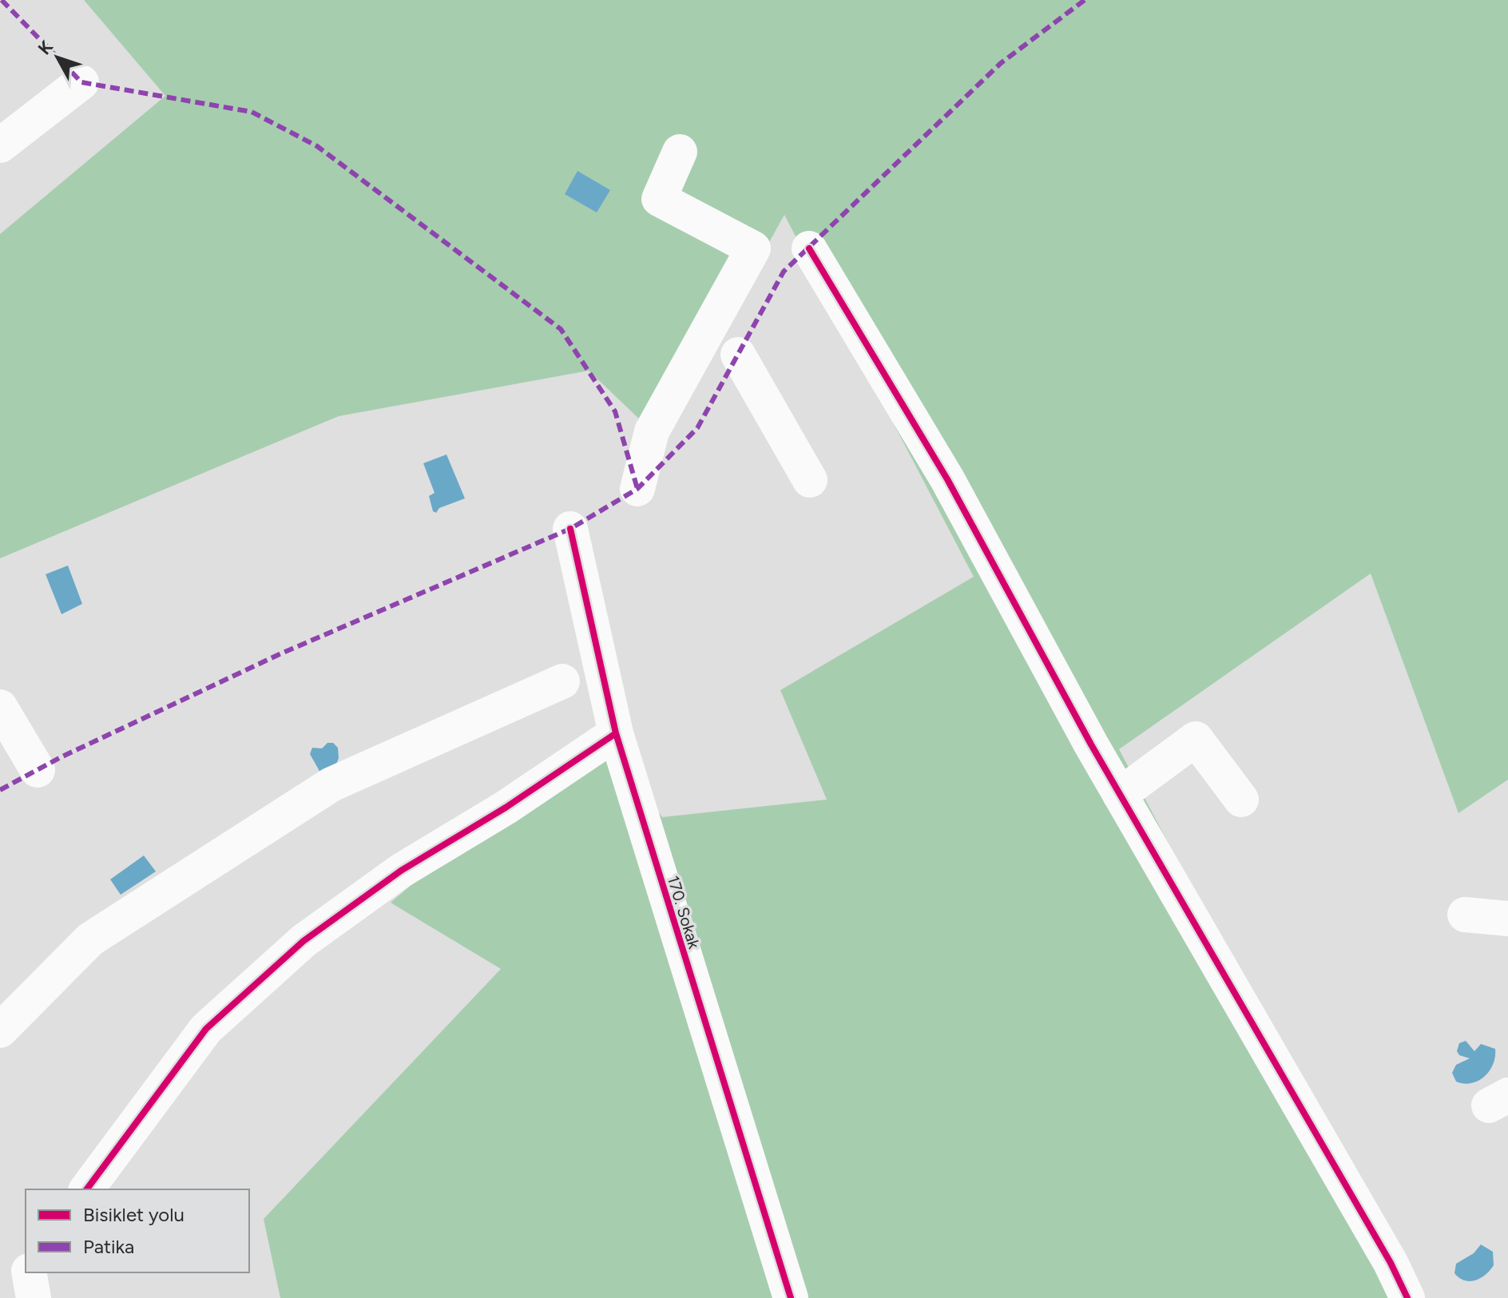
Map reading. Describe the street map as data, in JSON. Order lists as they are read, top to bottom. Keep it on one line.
{"streets":{"street":["170. Sokak"]},"legend":["Bisiklet yolu","Patika"],"north":"top left"}
